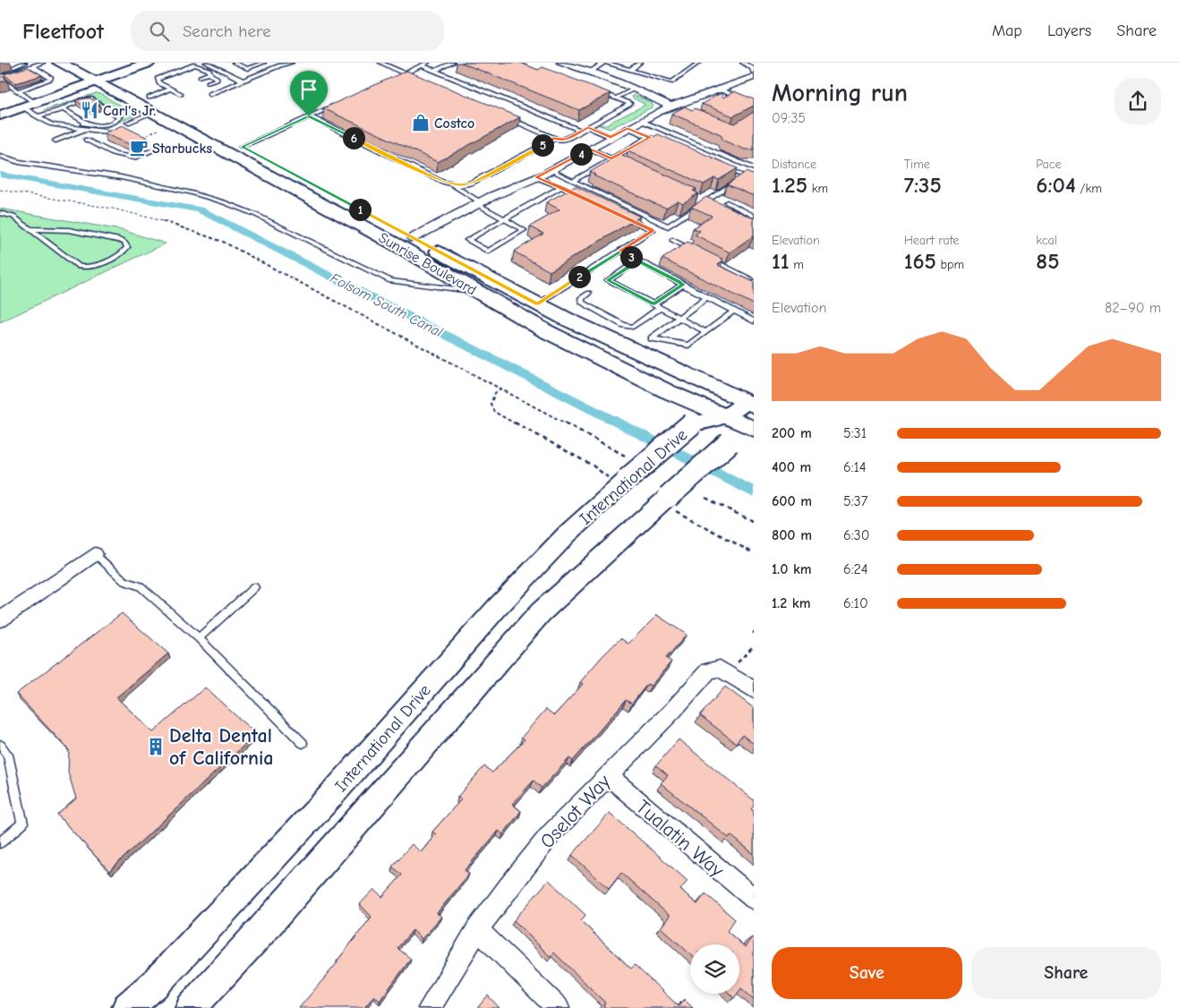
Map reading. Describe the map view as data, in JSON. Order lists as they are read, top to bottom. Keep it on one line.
{"streets":{"main road":["Sunrise Boulevard","International Drive"],"street":["Oselot Way","Tualatin Way"]},"crossings":[["Sunrise Boulevard","International Drive"],["Oselot Way","Tualatin Way"]],"water":["Folsom South Canal"],"places":{"restaurant":["Carl's Jr."],"shop":["Costco"],"cafe":["Starbucks"],"building":["Delta Dental of California"]},"page":{"header":"Fleetfoot","search":"Search here","nav":["Map","Layers","Share"],"heading":["Morning run","09:35"],"pins":["6","5","4","1","3","2"],"stats":[["Distance","1.25 km"],["Time","7:35"],["Pace","6:04 /km"],["Elevation","11 m"],["Heart rate","165 bpm"],["kcal","85"]],"chart":["Elevation","82–90 m"],"list":[{"name":"200 m","note":"5:31"},{"name":"400 m","note":"6:14"},{"name":"600 m","note":"5:37"},{"name":"800 m","note":"6:30"},{"name":"1.0 km","note":"6:24"},{"name":"1.2 km","note":"6:10"}],"buttons":["Save","Share"]}}
